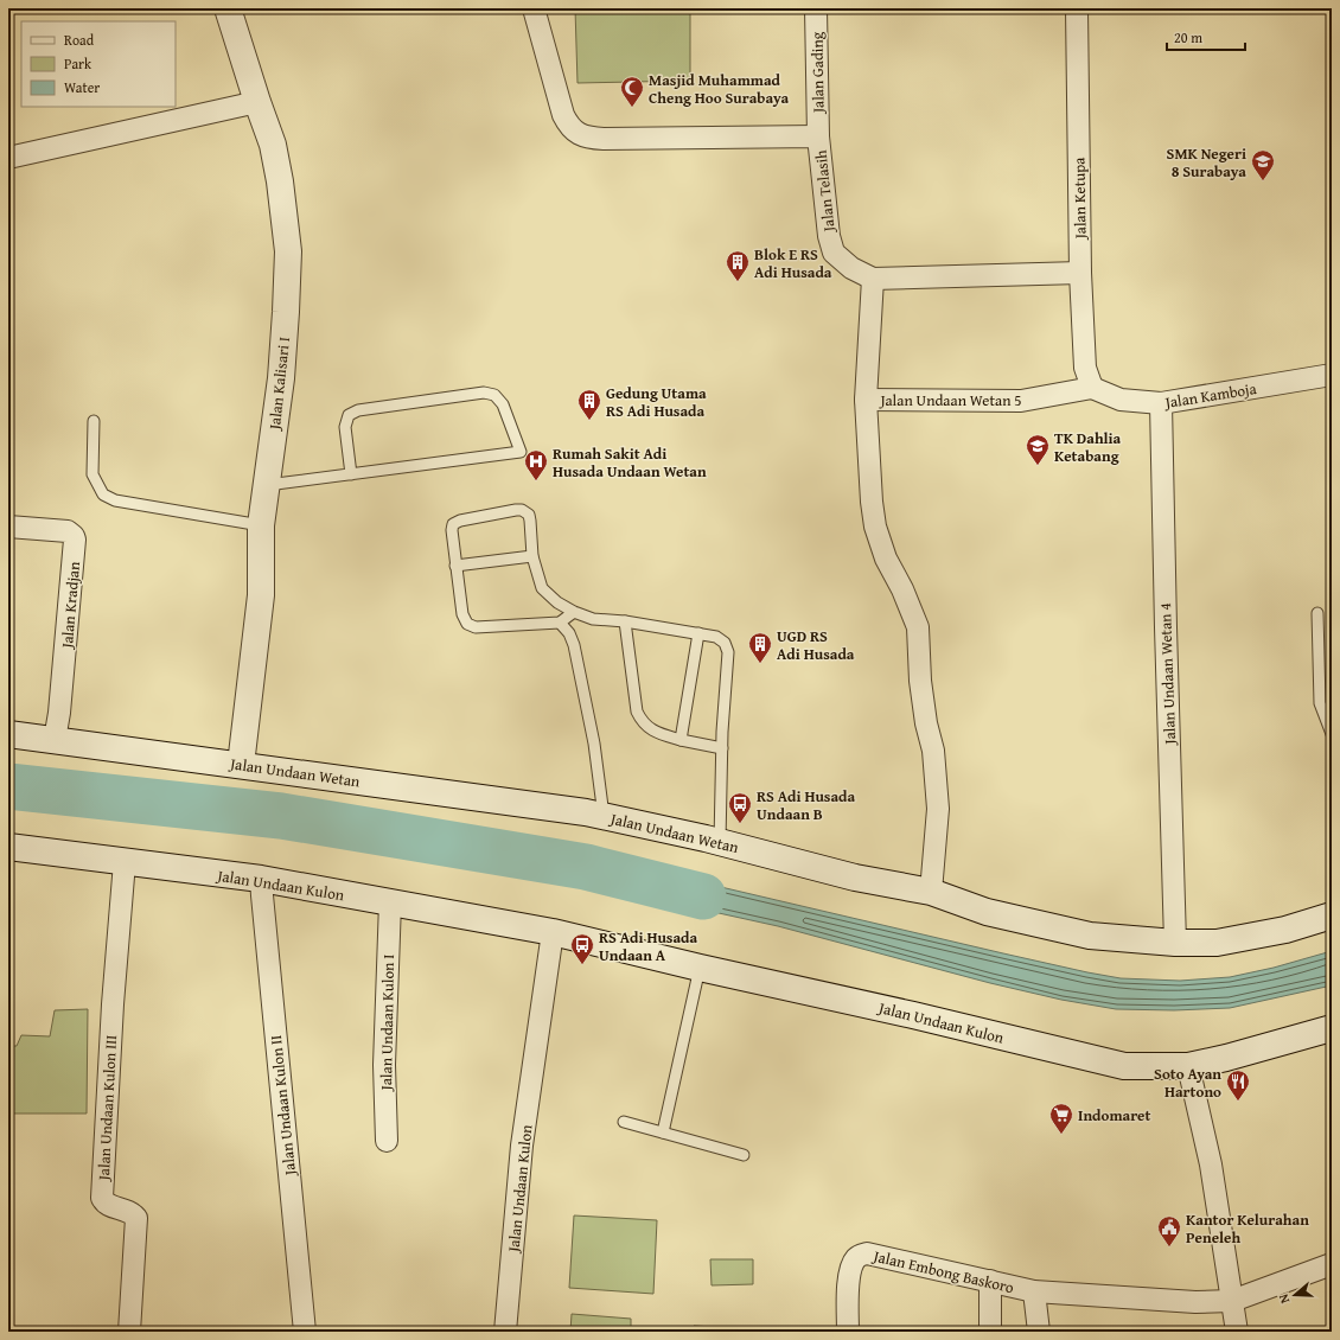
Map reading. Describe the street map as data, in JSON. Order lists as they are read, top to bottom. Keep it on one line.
{"streets":{"main road":["Jalan Kalisari I","Jalan Undaan Wetan","Jalan Undaan Kulon"],"street":["Jalan Gading","Jalan Telasih","Jalan Ketupa","Jalan Kamboja","Jalan Undaan Wetan 5","Jalan Kradjan","Jalan Undaan Wetan 4","Jalan Undaan Kulon I","Jalan Undaan Kulon II","Jalan Undaan Kulon III","Jalan Embong Baskoro"]},"crossings":[["Jalan Gading","Jalan Telasih"],["Jalan Telasih","Jalan Ketupa"],["Jalan Ketupa","Jalan Kamboja"],["Jalan Ketupa","Jalan Undaan Wetan 5"],["Jalan Kalisari I","Jalan Undaan Wetan"],["Jalan Kamboja","Jalan Undaan Wetan 5"],["Jalan Kamboja","Jalan Undaan Wetan 4"],["Jalan Kradjan","Jalan Undaan Wetan"],["Jalan Undaan Wetan 4","Jalan Undaan Wetan"],["Jalan Undaan Kulon","Jalan Undaan Kulon I"],["Jalan Undaan Kulon","Jalan Undaan Kulon II"],["Jalan Undaan Kulon","Jalan Undaan Kulon III"]],"places":{"mosque":["Masjid Muhammad Cheng Hoo Surabaya"],"school or university":["SMK Negeri 8 Surabaya","TK Dahlia Ketabang"],"building":["Blok E RS Adi Husada","Gedung Utama RS Adi Husada","UGD RS Adi Husada"],"hospital":["Rumah Sakit Adi Husada Undaan Wetan"],"bus stop":["RS Adi Husada Undaan B","RS Adi Husada Undaan A"],"restaurant":["Soto Ayan Hartono"],"supermarket":["Indomaret"],"public building":["Kantor Kelurahan Peneleh"]},"legend":["Road","Park","Water"],"scale_bar":"20 m","north":"left"}
